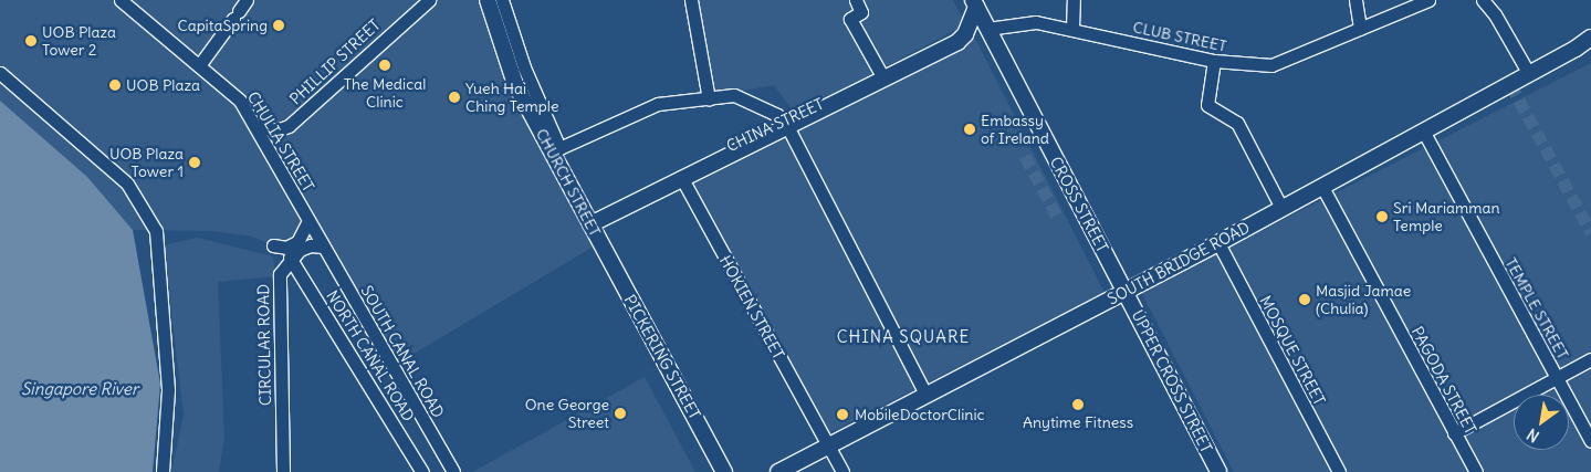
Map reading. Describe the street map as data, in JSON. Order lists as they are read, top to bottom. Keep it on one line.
{"streets":{"main road":["CHINA STREET","CHURCH STREET","CROSS STREET","SOUTH BRIDGE ROAD","PICKERING STREET","UPPER CROSS STREET"],"street":["CLUB STREET","PHILLIP STREET","CHULIA STREET","HOKIEN STREET","TEMPLE STREET","CIRCULAR ROAD","MOSQUE STREET","SOUTH CANAL ROAD","NORTH CANAL ROAD","PAGODA STREET"]},"crossings":[["CLUB STREET","CROSS STREET"],["PHILLIP STREET","CHULIA STREET"],["CHINA STREET","CHURCH STREET"],["CHINA STREET","CROSS STREET"],["CHINA STREET","HOKIEN STREET"],["CHULIA STREET","SOUTH CANAL ROAD"],["CHURCH STREET","PICKERING STREET"],["CROSS STREET","SOUTH BRIDGE ROAD"],["CROSS STREET","UPPER CROSS STREET"],["SOUTH BRIDGE ROAD","HOKIEN STREET"],["SOUTH BRIDGE ROAD","TEMPLE STREET"],["SOUTH BRIDGE ROAD","MOSQUE STREET"],["SOUTH BRIDGE ROAD","PAGODA STREET"],["SOUTH BRIDGE ROAD","UPPER CROSS STREET"],["CIRCULAR ROAD","NORTH CANAL ROAD"]],"districts":["CHINA SQUARE"],"water":["Singapore River"],"places":["CapitaSpring","UOB Plaza Tower 2","The Medical Clinic","UOB Plaza","Yueh Hai Ching Temple","Embassy of Ireland","UOB Plaza Tower 1","Sri Mariamman Temple","Masjid Jamae (Chulia)","Anytime Fitness","One George Street","MobileDoctorClinic"],"north":"bottom left"}
